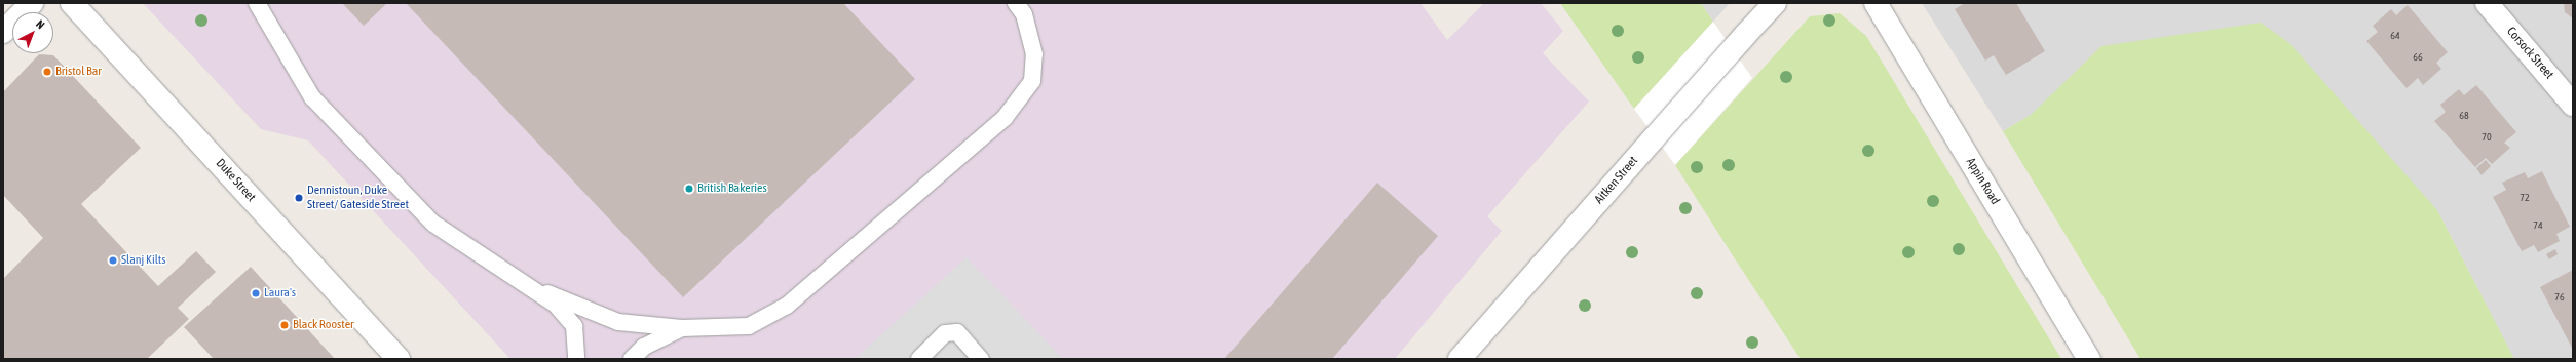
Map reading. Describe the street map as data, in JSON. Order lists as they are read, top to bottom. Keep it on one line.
{"streets":{"street":["Corsock Street","Duke Street","Aitken Street","Appin Road"]},"places":["Bristol Bar","British Bakeries","Dennistoun, Duke Street/ Gateside Street","Slanj Kilts","Laura's","Black Rooster"],"house_numbers":["64","66","68","70","72","74","76"],"north":"top right"}
